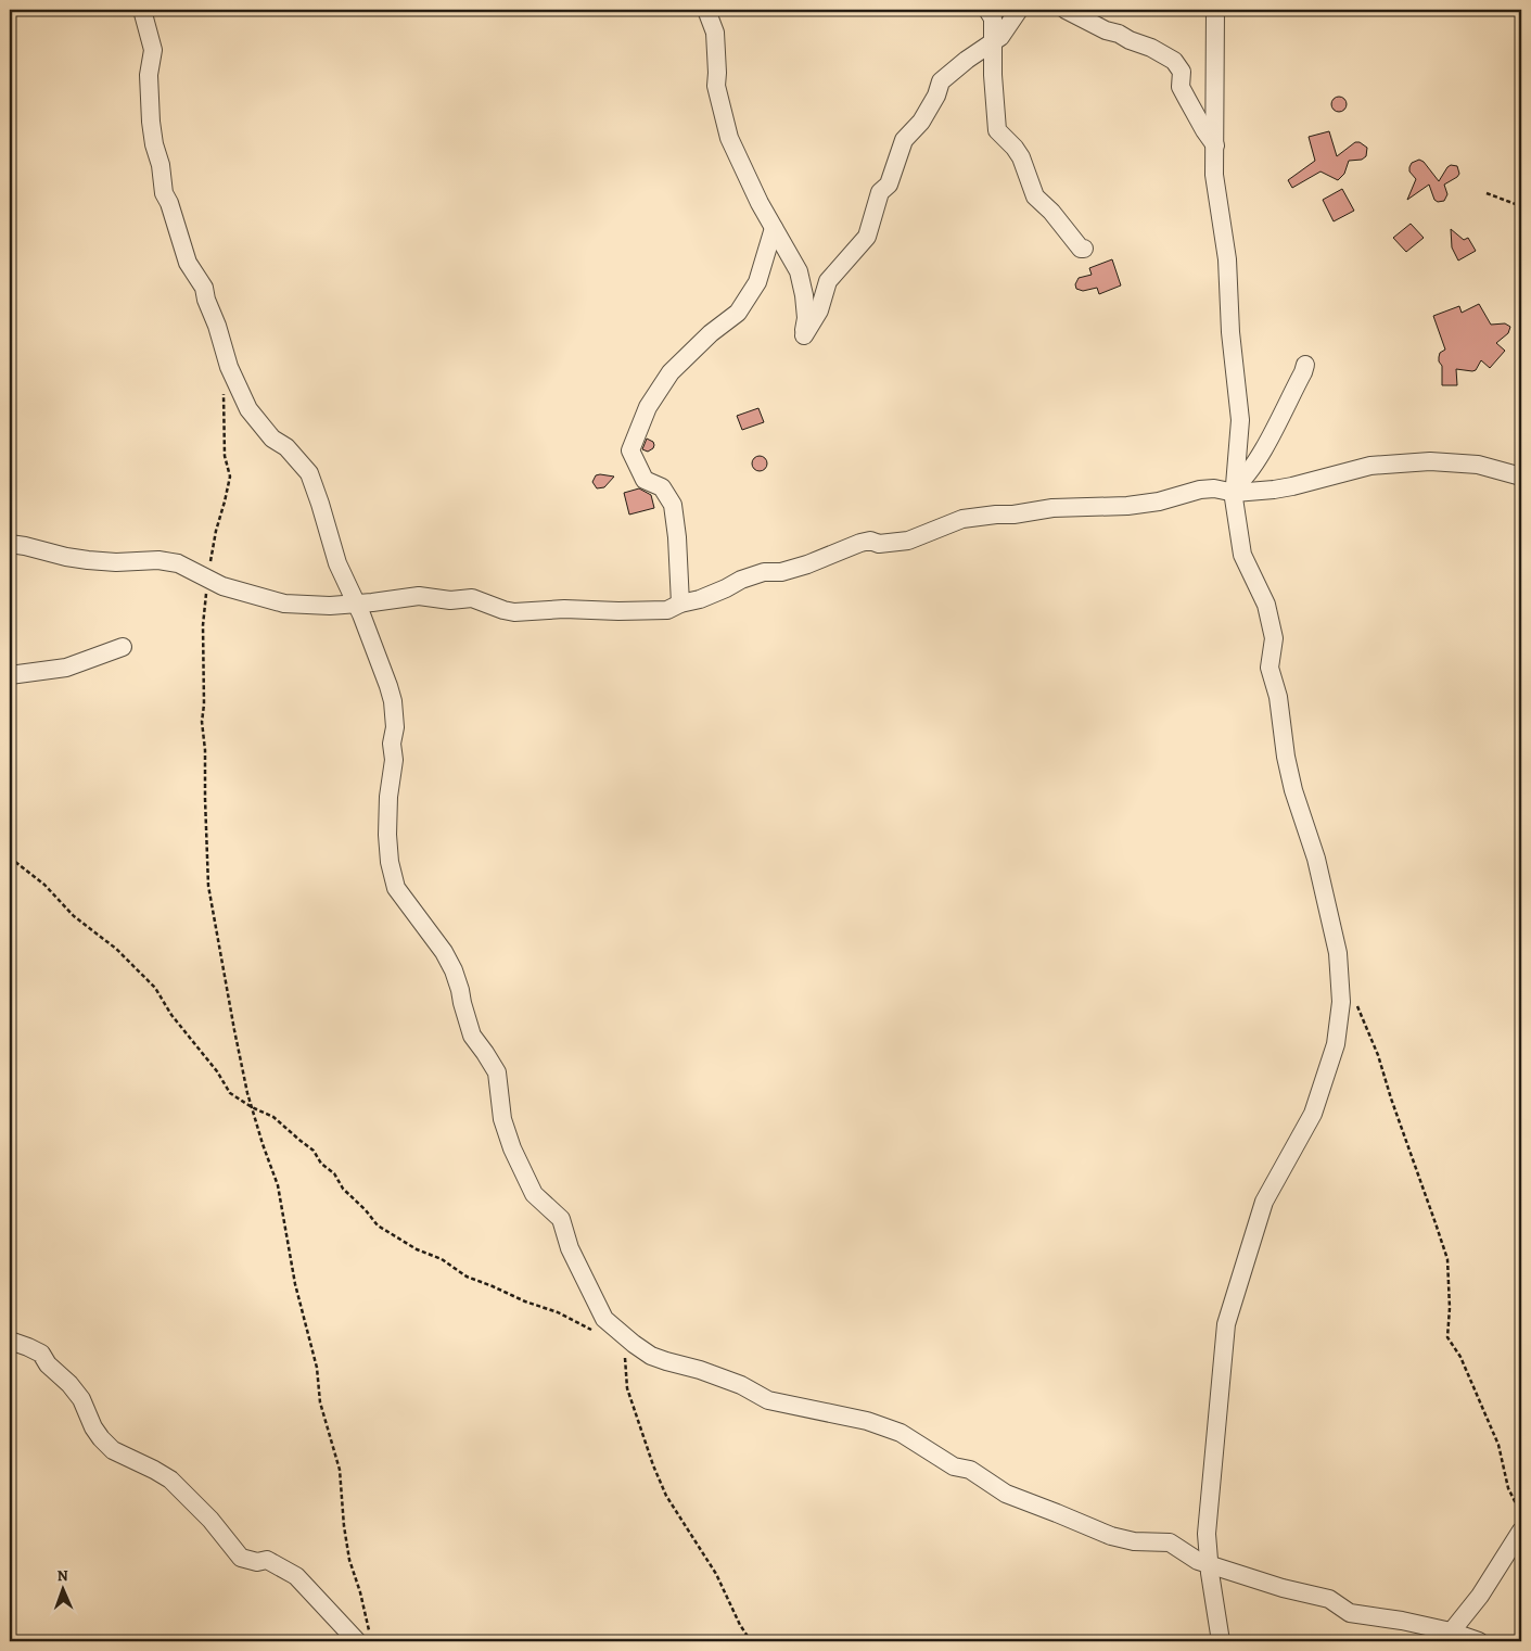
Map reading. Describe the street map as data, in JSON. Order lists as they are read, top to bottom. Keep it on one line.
{"north":"top"}
